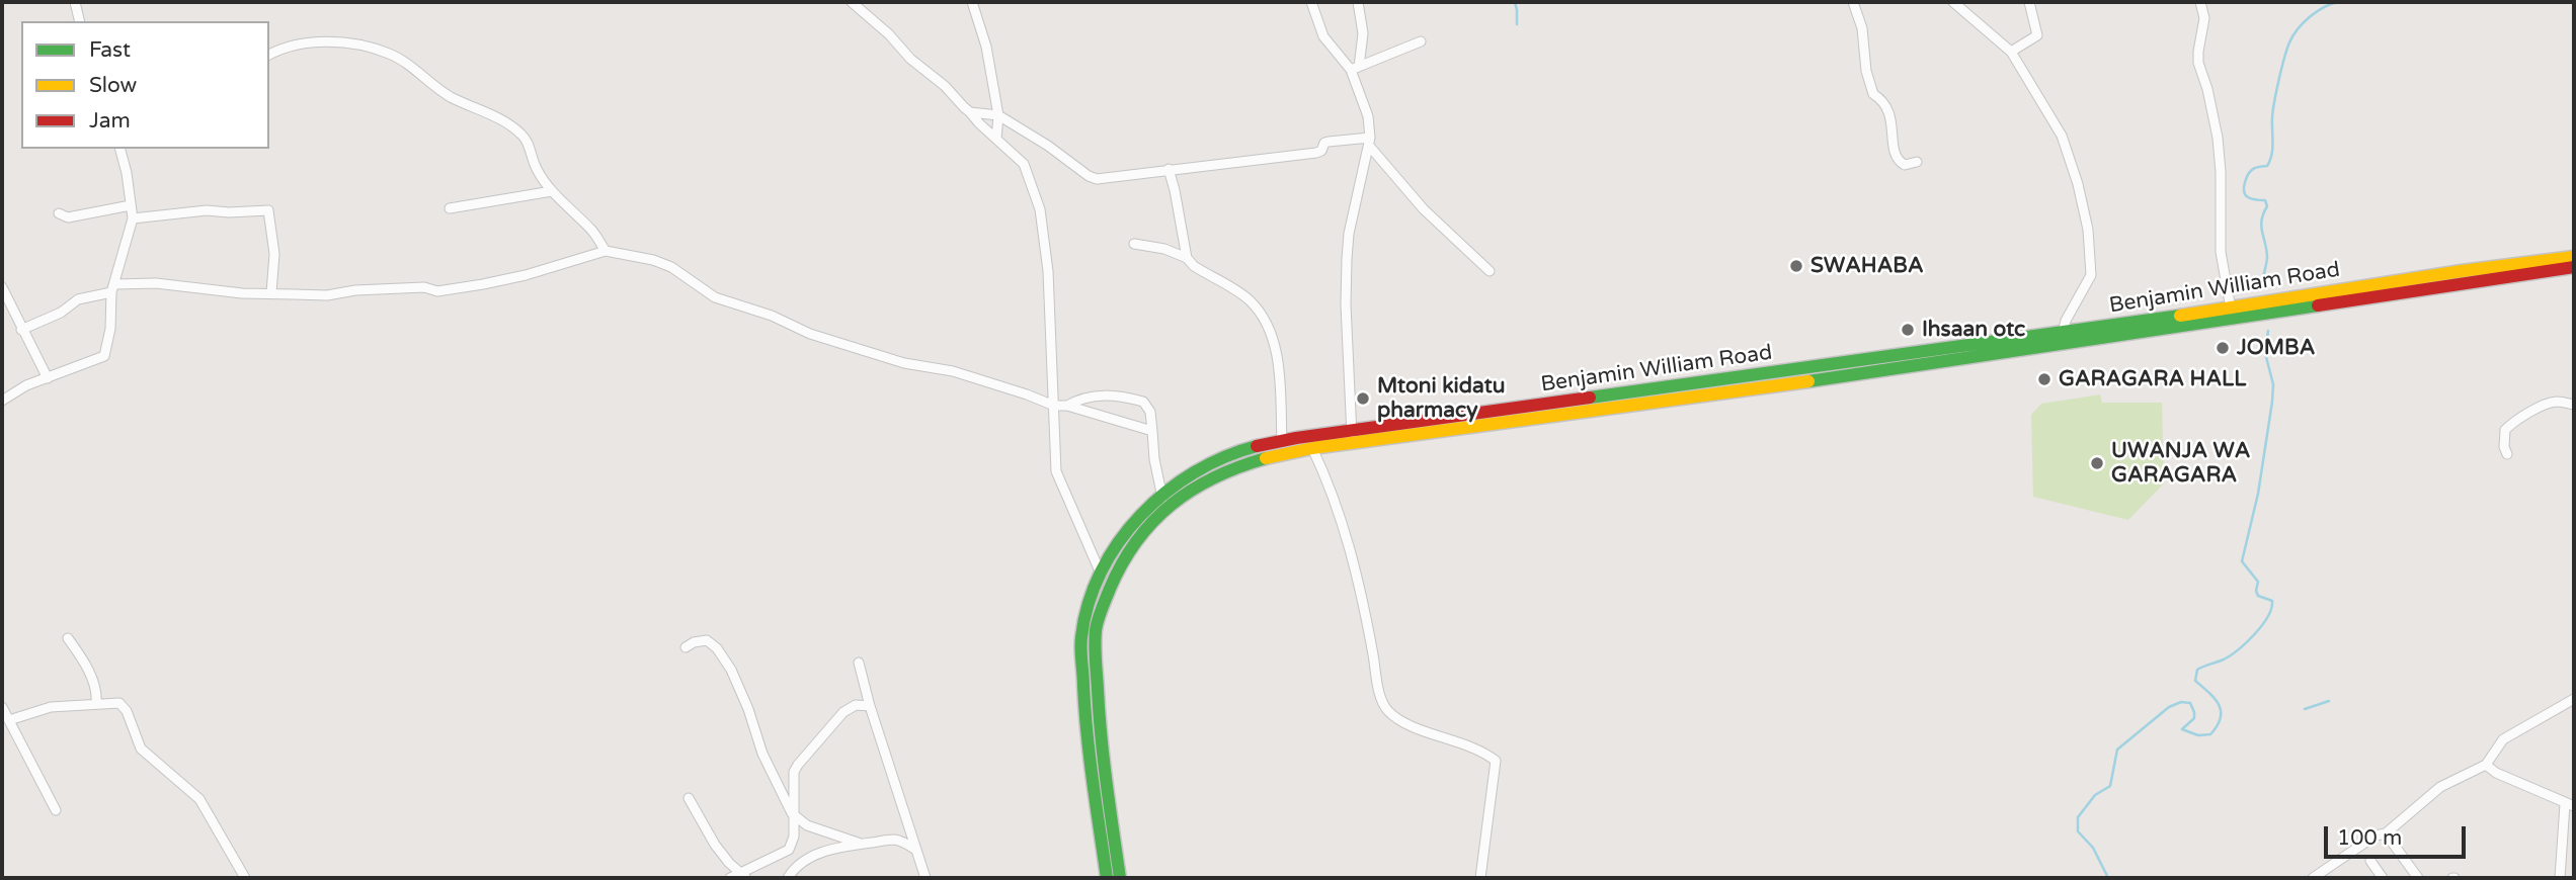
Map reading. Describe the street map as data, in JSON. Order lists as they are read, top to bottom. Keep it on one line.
{"streets":{"main road":["Benjamin William Road"]},"places":["SWAHABA","Ihsaan otc","JOMBA","GARAGARA HALL","Mtoni kidatu pharmacy","UWANJA WA GARAGARA"],"legend":["Fast","Slow","Jam"],"scale_bar":"100 m"}
